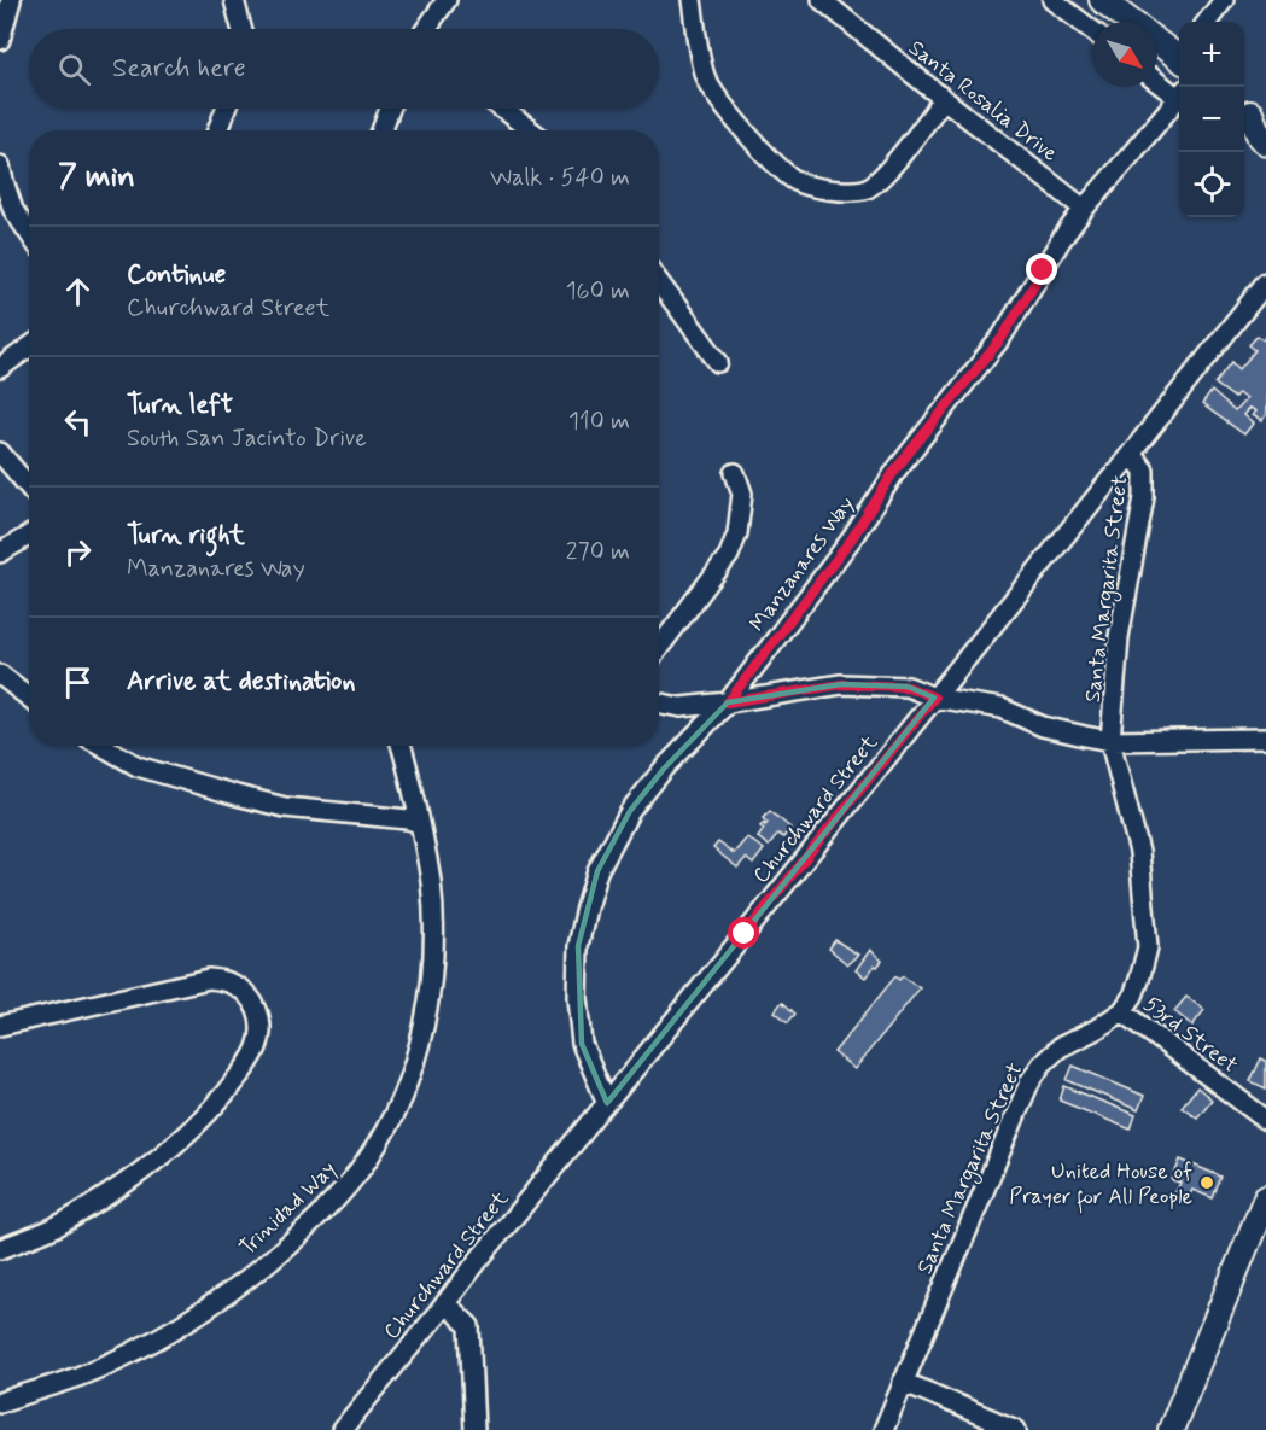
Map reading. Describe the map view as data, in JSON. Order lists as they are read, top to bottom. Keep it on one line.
{"streets":{"street":["Santa Rosalia Drive","Manzanares Way","Santa Margarita Street","Churchward Street","53rd Street","Trinidad Way"]},"crossings":[["Santa Rosalia Drive","Manzanares Way"],["Manzanares Way","Churchward Street"],["Santa Margarita Street","Churchward Street"],["Santa Margarita Street","53rd Street"]],"places":["United House of Prayer for All People"],"north":"bottom right","page":{"map_buttons":["+","−"],"search":"Search here","heading":["7 min","Walk · 540 m"],"list":[["Continue","Churchward Street","160 m"],["Turn left","South San Jacinto Drive","110 m"],["Turn right","Manzanares Way","270 m"],"Arrive at destination"]}}
